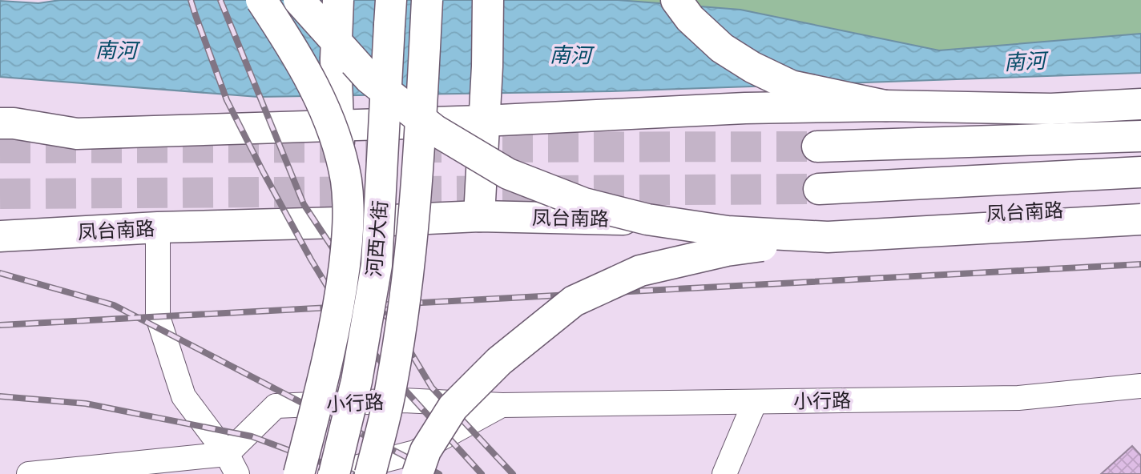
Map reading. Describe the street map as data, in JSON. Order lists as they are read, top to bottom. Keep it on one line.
{"streets":{"main road":["凤台南路","河西大街"],"street":["小行路"]},"water":["南河"]}
